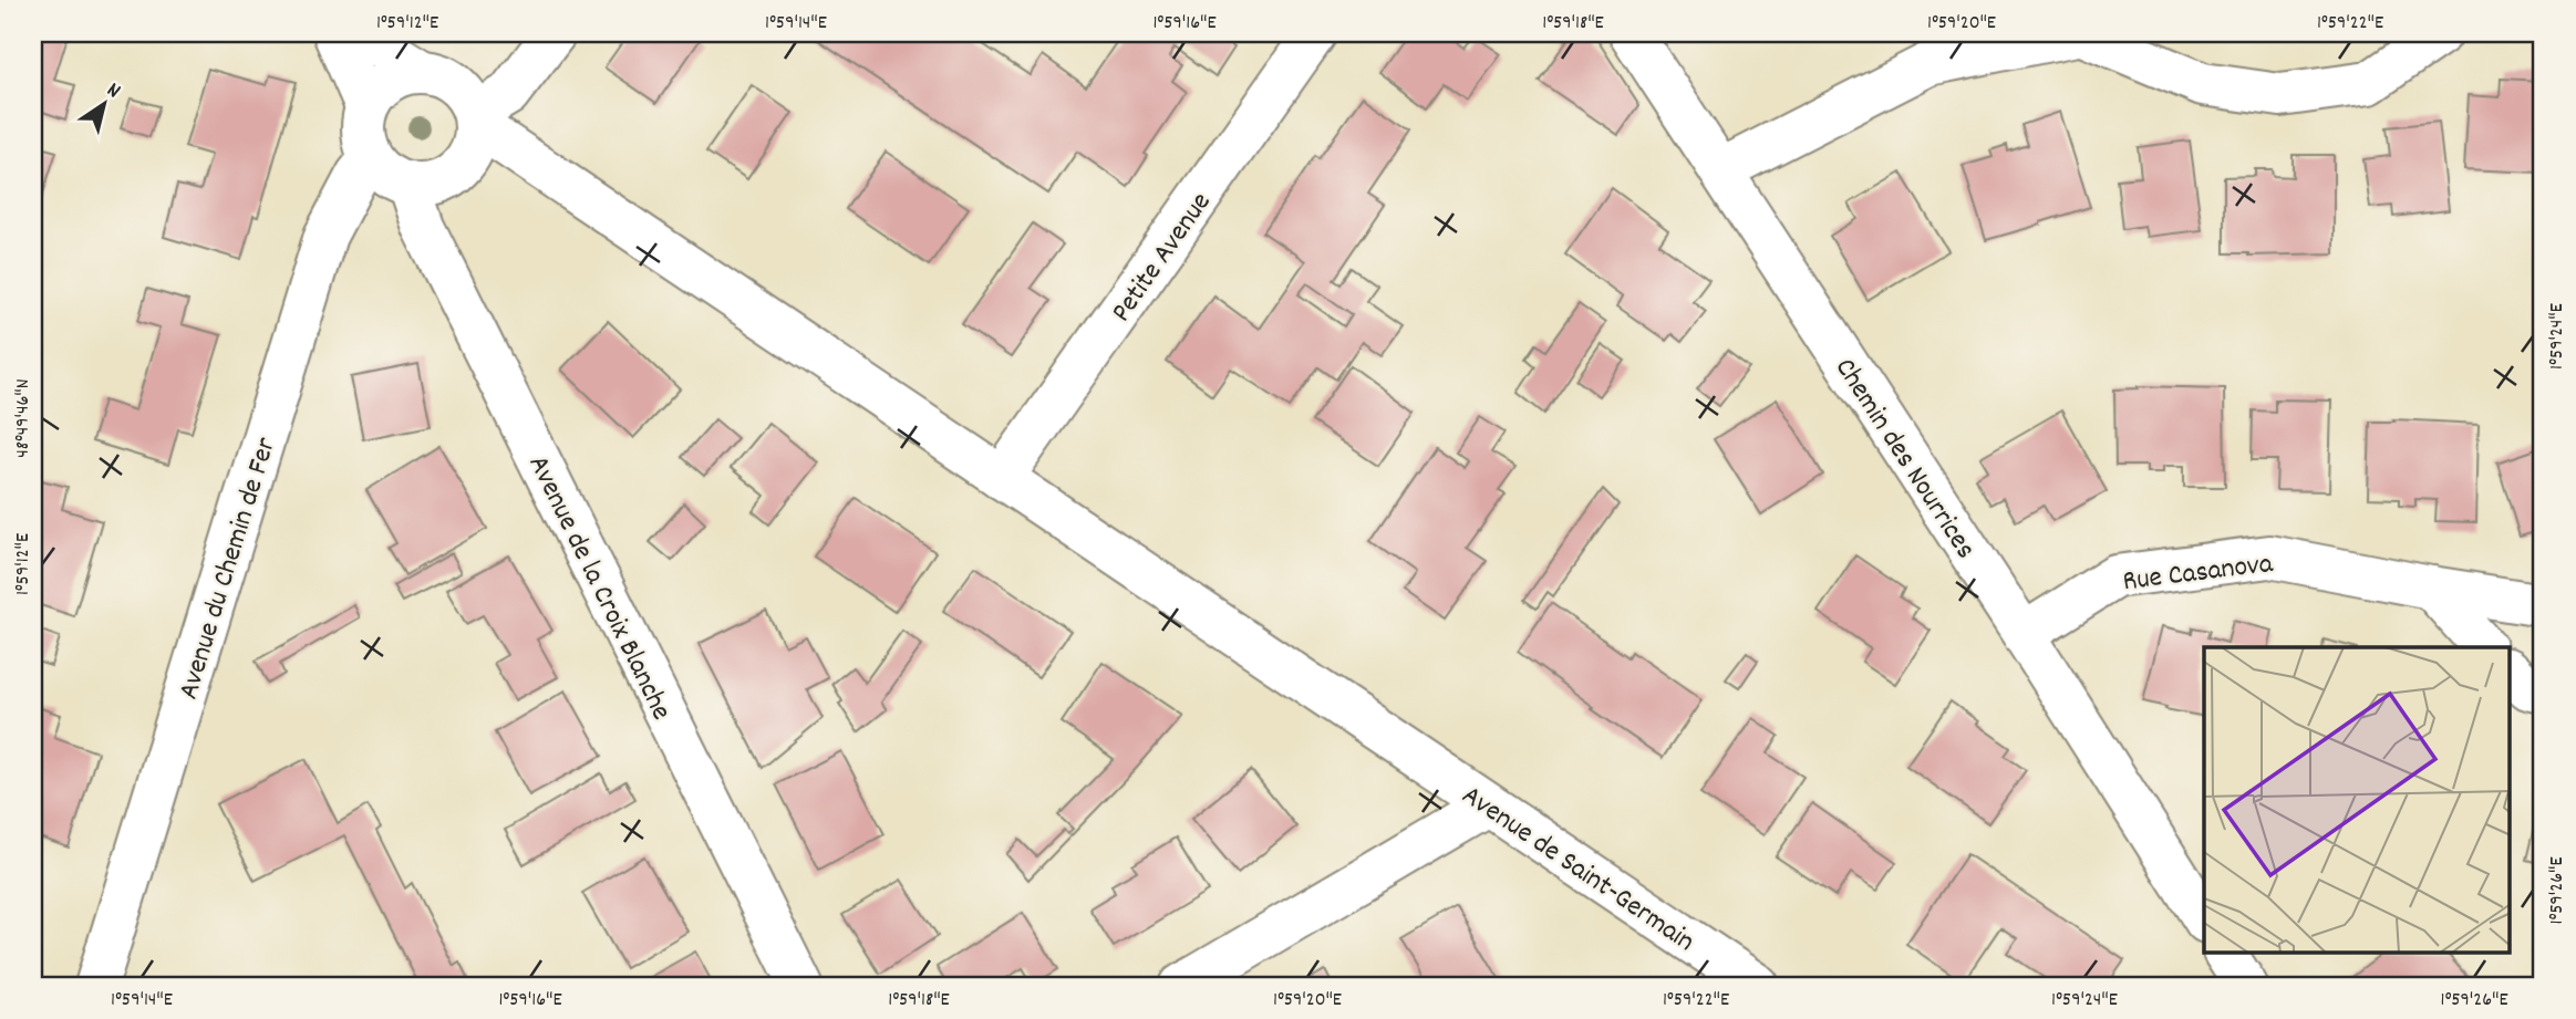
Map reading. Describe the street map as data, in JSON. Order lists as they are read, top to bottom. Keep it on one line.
{"streets":{"street":["Petite Avenue","Chemin des Nourrices","Avenue du Chemin de Fer","Rue Casanova","Avenue de la Croix Blanche","Avenue de Saint-Germain"]},"crossings":[["Petite Avenue","Avenue de Saint-Germain"],["Chemin des Nourrices","Rue Casanova"],["Avenue du Chemin de Fer","Avenue de la Croix Blanche"],["Avenue du Chemin de Fer","Avenue de Saint-Germain"],["Avenue de la Croix Blanche","Avenue de Saint-Germain"]],"north":"top right","coordinates":["1°59'12\"E","1°59'14\"E","1°59'16\"E","1°59'18\"E","1°59'20\"E","1°59'22\"E","1°59'24\"E","48°49'46\"N","1°59'26\"E"]}
